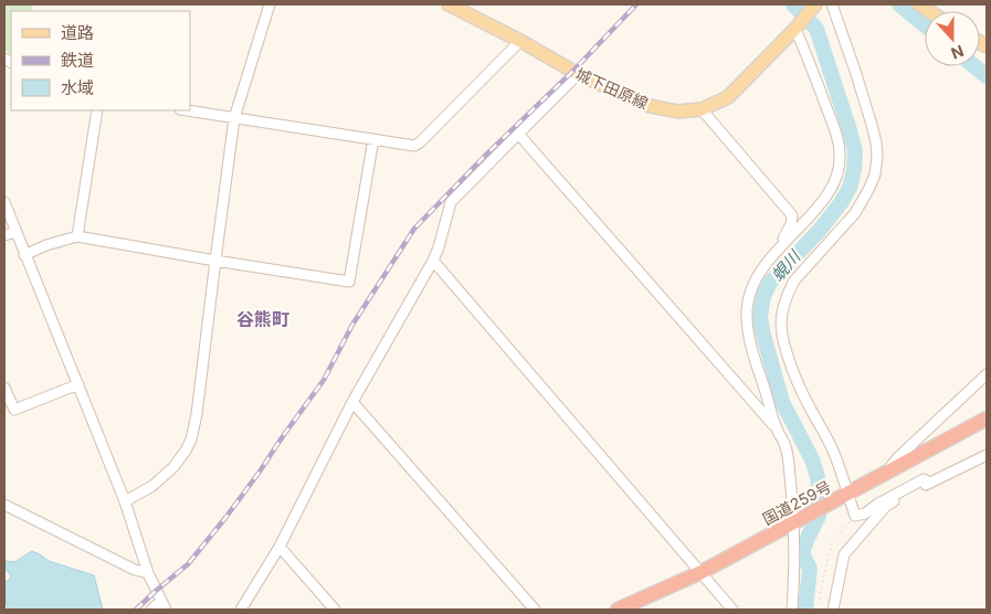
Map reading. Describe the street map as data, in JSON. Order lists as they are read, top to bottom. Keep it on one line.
{"streets":{"highway":["国道259号"],"main road":["城下田原線"]},"districts":["谷熊町"],"water":["蜆川"],"legend":["道路","鉄道","水域"],"north":"bottom"}
